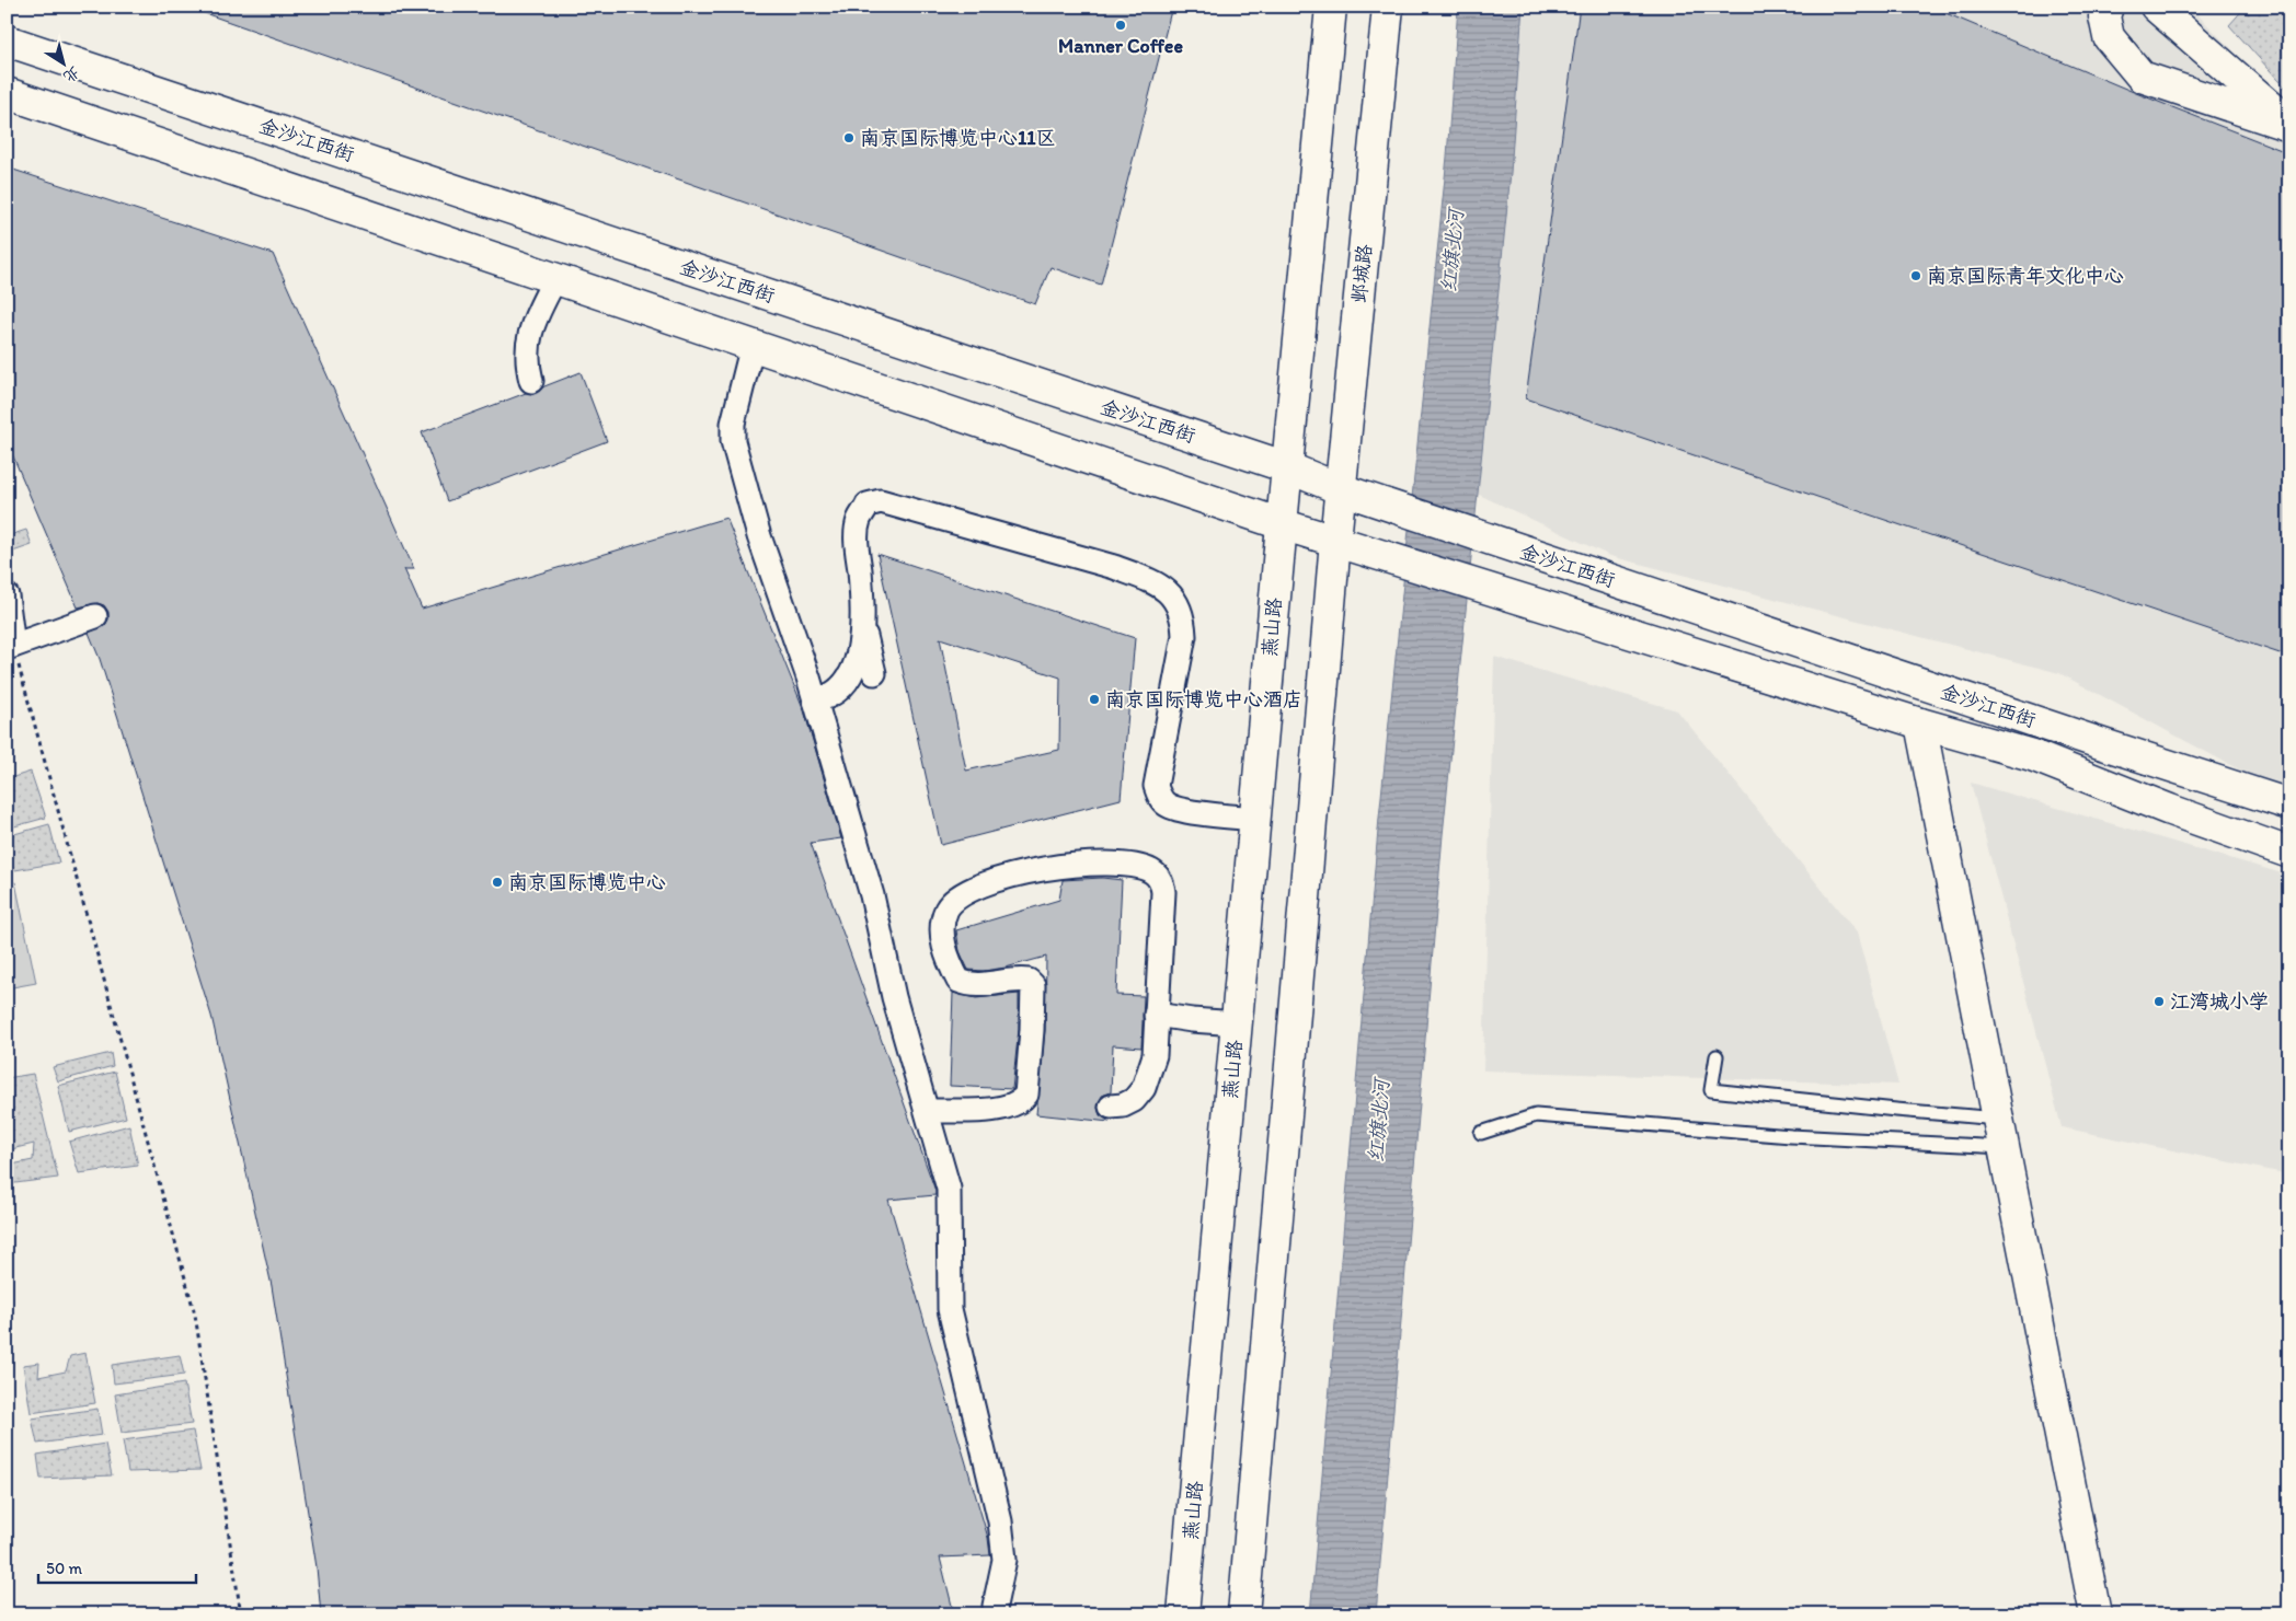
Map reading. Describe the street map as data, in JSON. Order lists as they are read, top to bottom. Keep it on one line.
{"streets":{"street":["金沙江西街","邺城路","燕山路"]},"crossings":[["金沙江西街","邺城路"],["金沙江西街","燕山路"]],"water":["红旗北河"],"places":["Manner Coffee","南京国际博览中心11区","南京国际青年文化中心","南京国际博览中心酒店","南京国际博览中心","江湾城小学"],"scale_bar":"50 m","north":"bottom right"}
